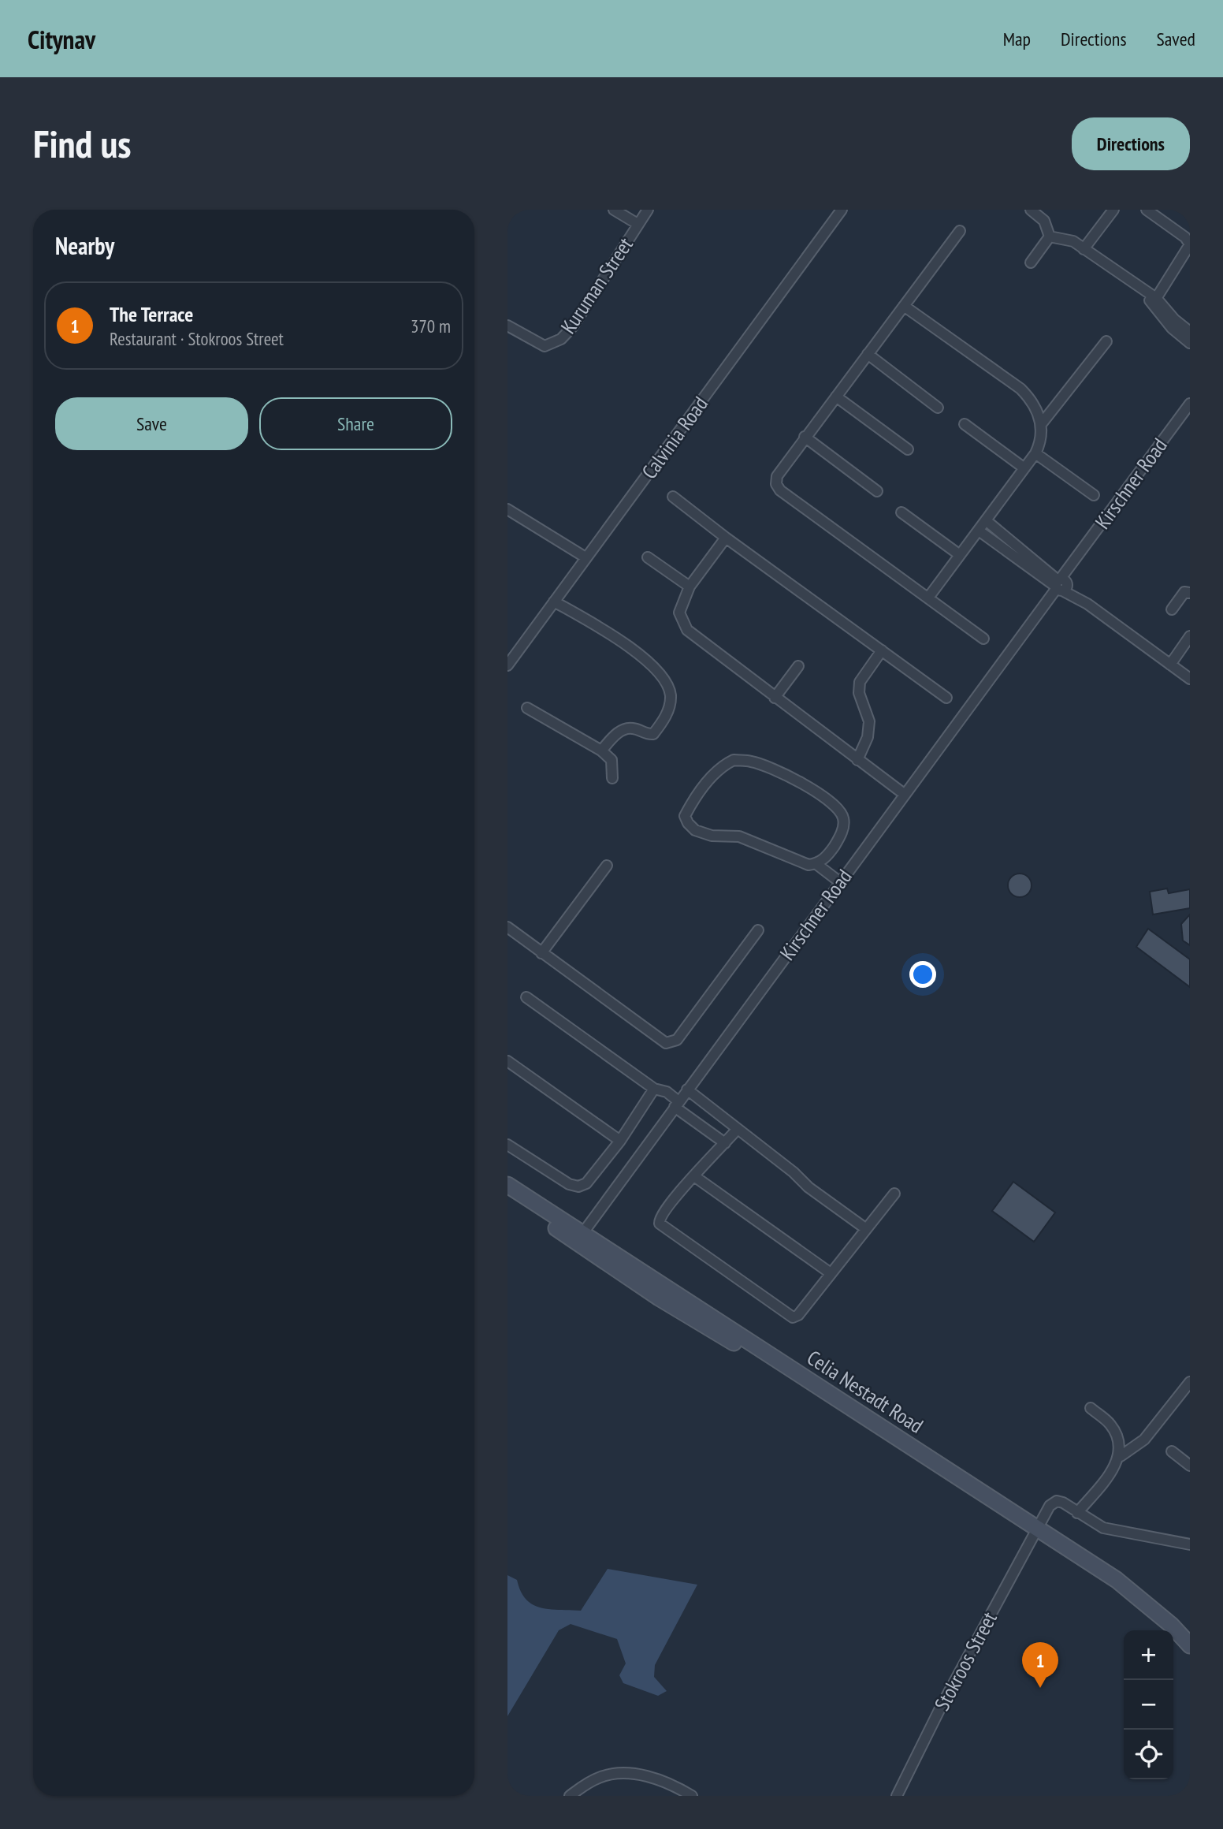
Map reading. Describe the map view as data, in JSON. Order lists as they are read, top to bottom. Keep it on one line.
{"streets":{"street":["Kuruman Street","Calvinia Road","Kirschner Road","Celia Nestadt Road","Stokroos Street"]},"crossings":[["Kirschner Road","Celia Nestadt Road"],["Celia Nestadt Road","Stokroos Street"]],"page":{"header":"Citynav","nav":["Map","Directions","Saved"],"buttons":["Directions",["Save","Share"]],"title":"Find us","heading":"Nearby","list":[{"mark":"1","name":"The Terrace","note":"Restaurant · Stokroos Street","value":"370 m"}],"map_buttons":["+","−"],"pins":"1"}}
